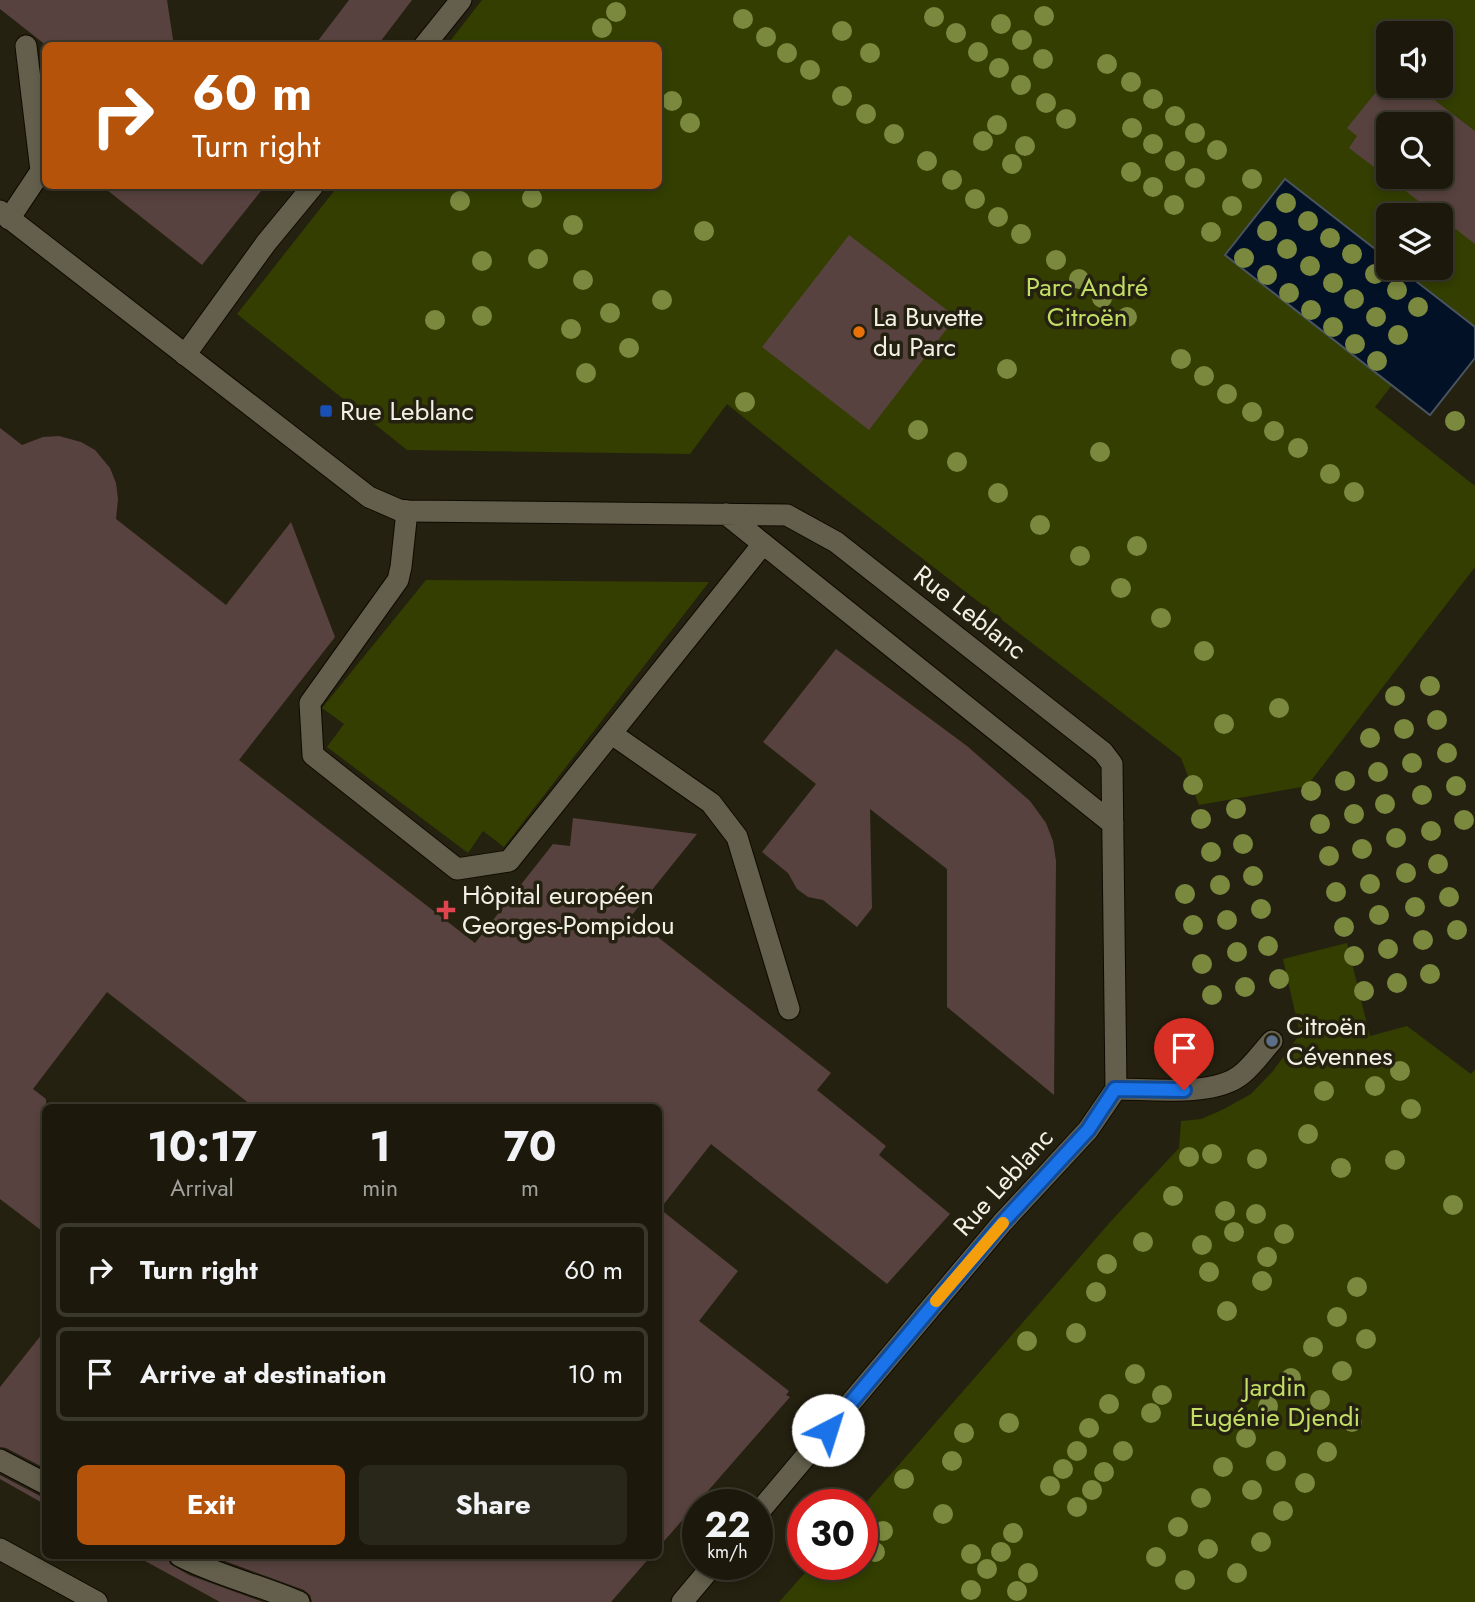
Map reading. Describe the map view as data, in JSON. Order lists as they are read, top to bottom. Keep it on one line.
{"streets":{"street":["Rue Leblanc"]},"parks":["Parc André Citroën","Jardin Eugénie Djendi"],"places":{"other":["La Buvette du Parc","Citroën Cévennes"],"transit":["Rue Leblanc"],"health":["Hôpital européen Georges-Pompidou"]},"page":{"turn":["60 m","Turn right"],"eta":["10:17","Arrival","1","min","70","m"],"list":[{"name":"Turn right","value":"60 m"},{"name":"Arrive at destination","value":"10 m"}],"buttons":["Exit","Share"],"speed":"22 km/h","limit":"30"}}
